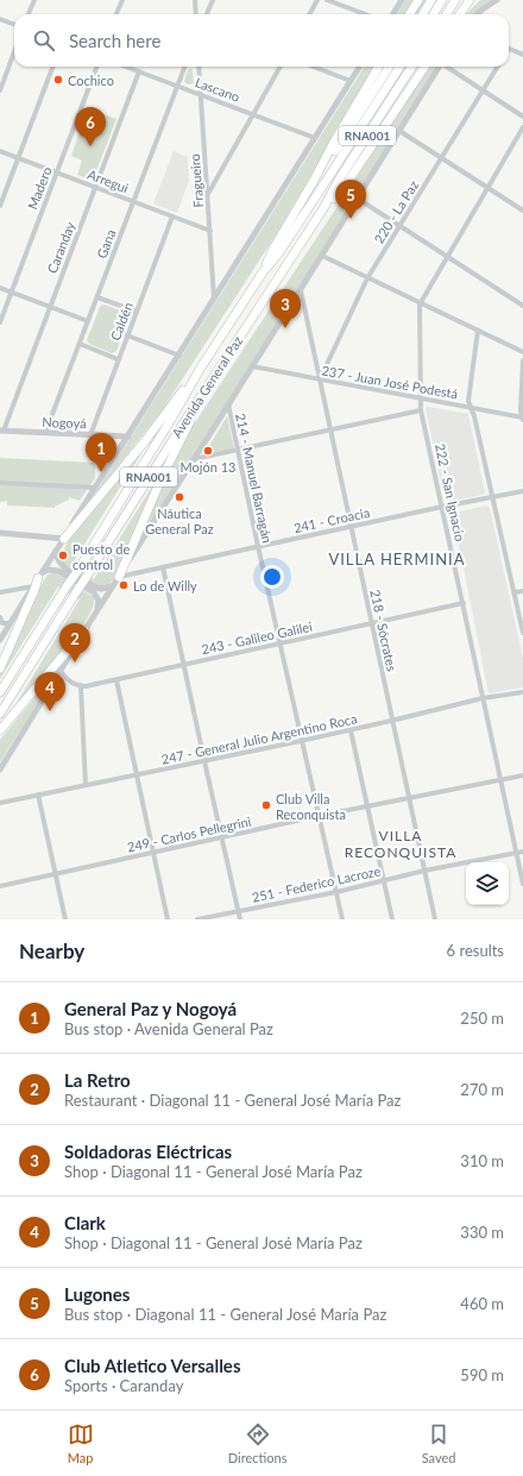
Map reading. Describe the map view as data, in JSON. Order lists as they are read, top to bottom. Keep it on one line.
{"streets":{"highway":["RNA001","Avenida General Paz"],"street":["Lascano","Arregui","Fragueiro","Madero","220 - La Paz","Gana","Caranday","Caldén","237 - Juan José Podestá","Nogoyá","214 - Manuel Barragán","222 - San Ignacio","241 - Croacia","218 - Sócrates","243 - Galileo Galilei","247 - General Julio Argentino Roca","249 - Carlos Pellegrini","251 - Federico Lacroze"]},"crossings":[["Lascano","Fragueiro"],["Lascano","Gana"],["Lascano","Caranday"],["Arregui","Fragueiro"],["Arregui","Madero"],["Arregui","Gana"],["Arregui","Caranday"],["Arregui","Caldén"],["220 - La Paz","237 - Juan José Podestá"],["220 - La Paz","218 - Sócrates"],["Gana","Nogoyá"],["Caranday","Nogoyá"],["Caldén","Nogoyá"],["237 - Juan José Podestá","222 - San Ignacio"],["237 - Juan José Podestá","218 - Sócrates"],["214 - Manuel Barragán","241 - Croacia"],["214 - Manuel Barragán","243 - Galileo Galilei"],["214 - Manuel Barragán","247 - General Julio Argentino Roca"],["214 - Manuel Barragán","249 - Carlos Pellegrini"],["214 - Manuel Barragán","251 - Federico Lacroze"],["222 - San Ignacio","241 - Croacia"],["222 - San Ignacio","243 - Galileo Galilei"],["222 - San Ignacio","247 - General Julio Argentino Roca"],["222 - San Ignacio","249 - Carlos Pellegrini"],["222 - San Ignacio","251 - Federico Lacroze"],["241 - Croacia","218 - Sócrates"],["218 - Sócrates","243 - Galileo Galilei"],["218 - Sócrates","247 - General Julio Argentino Roca"],["218 - Sócrates","249 - Carlos Pellegrini"],["218 - Sócrates","251 - Federico Lacroze"]],"districts":["VILLA HERMINIA","VILLA RECONQUISTA"],"places":["Cochico","Mojón 13","Náutica General Paz","Puesto de control","Lo de Willy","Club Villa Reconquista"],"page":{"search":"Search here","pins":["6","5","3","1","2","4"],"heading":["Nearby","6 results"],"list":[{"mark":"1","name":"General Paz y Nogoyá","note":"Bus stop · Avenida General Paz","value":"250 m"},{"mark":"2","name":"La Retro","note":"Restaurant · Diagonal 11 - General José María Paz","value":"270 m"},{"mark":"3","name":"Soldadoras Eléctricas","note":"Shop · Diagonal 11 - General José María Paz","value":"310 m"},{"mark":"4","name":"Clark","note":"Shop · Diagonal 11 - General José María Paz","value":"330 m"},{"mark":"5","name":"Lugones","note":"Bus stop · Diagonal 11 - General José María Paz","value":"460 m"},{"mark":"6","name":"Club Atletico Versalles","note":"Sports · Caranday","value":"590 m"}],"nav":["Map","Directions","Saved"]}}
